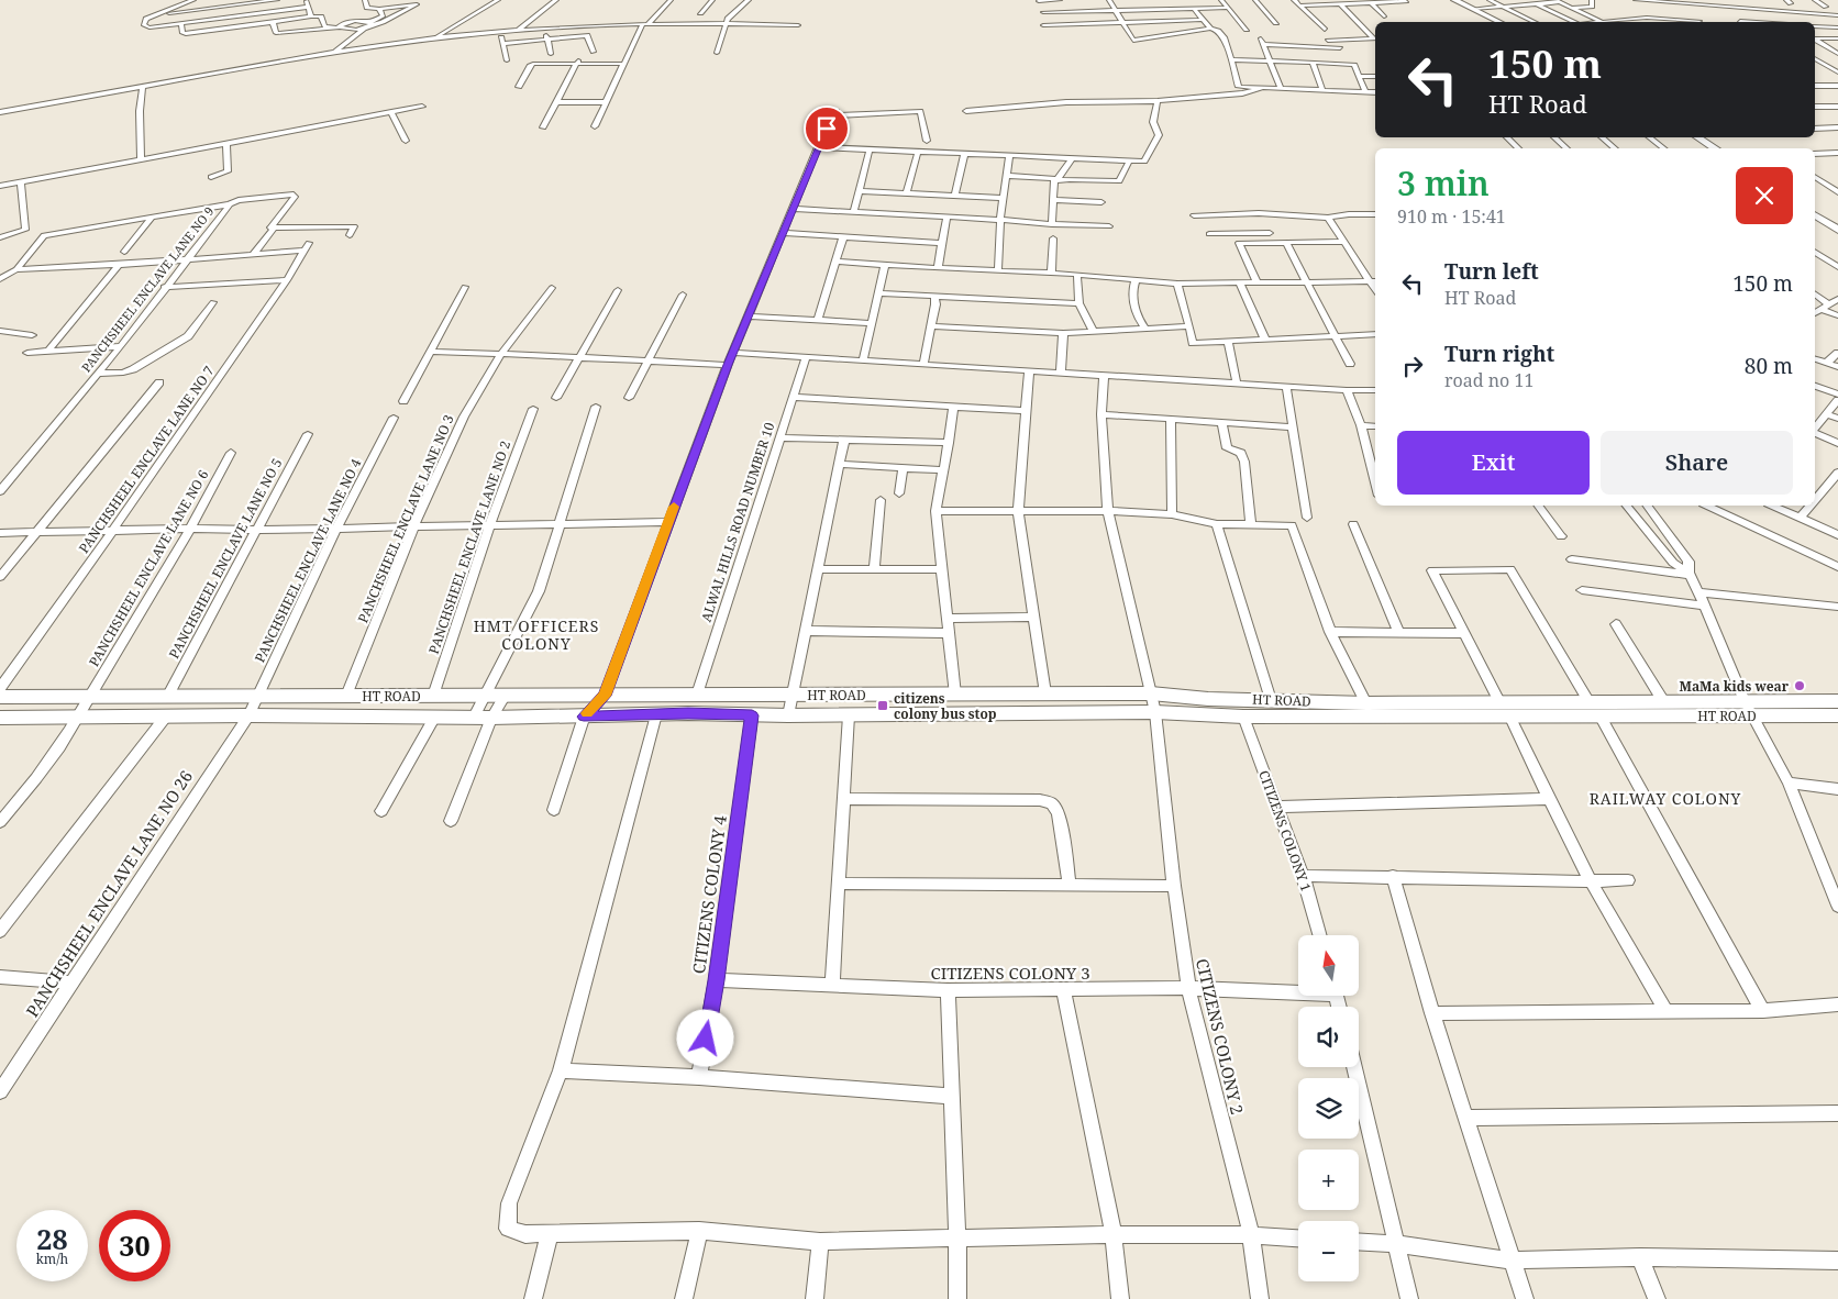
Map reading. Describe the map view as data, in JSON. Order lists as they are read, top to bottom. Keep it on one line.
{"streets":{"street":["PANCHSHEEL ENCLAVE LANE NO 9","PANCHSHEEL ENCLAVE LANE NO 7","PANCHSHEEL ENCLAVE LANE NO 3","ALWAL HILLS ROAD NUMBER 10","PANCHSHEEL ENCLAVE LANE NO 2","PANCHSHEEL ENCLAVE LANE NO 5","PANCHSHEEL ENCLAVE LANE NO 4","PANCHSHEEL ENCLAVE LANE NO 6","HT ROAD","CITIZENS COLONY 1","PANCHSHEEL ENCLAVE LANE NO 26","CITIZENS COLONY 4","CITIZENS COLONY 3","CITIZENS COLONY 2"]},"crossings":[["PANCHSHEEL ENCLAVE LANE NO 3","HT ROAD"],["ALWAL HILLS ROAD NUMBER 10","HT ROAD"],["PANCHSHEEL ENCLAVE LANE NO 2","HT ROAD"],["PANCHSHEEL ENCLAVE LANE NO 5","HT ROAD"],["PANCHSHEEL ENCLAVE LANE NO 4","HT ROAD"],["PANCHSHEEL ENCLAVE LANE NO 4","PANCHSHEEL ENCLAVE LANE NO 26"],["PANCHSHEEL ENCLAVE LANE NO 6","HT ROAD"],["HT ROAD","CITIZENS COLONY 1"],["HT ROAD","PANCHSHEEL ENCLAVE LANE NO 26"],["HT ROAD","CITIZENS COLONY 4"],["HT ROAD","CITIZENS COLONY 2"],["CITIZENS COLONY 4","CITIZENS COLONY 3"],["CITIZENS COLONY 3","CITIZENS COLONY 2"]],"districts":["HMT OFFICERS COLONY","RAILWAY COLONY"],"places":{"other":["MaMa kids wear"],"transit":["citizens colony bus stop"]},"north":"top","page":{"turn":["150 m","HT Road"],"heading":["3 min","910 m · 15:41"],"list":[{"name":"Turn left","note":"HT Road","value":"150 m"},{"name":"Turn right","note":"road no 11","value":"80 m"}],"buttons":["Exit","Share"],"map_buttons":["+","−"],"speed":"28 km/h","limit":"30"}}
